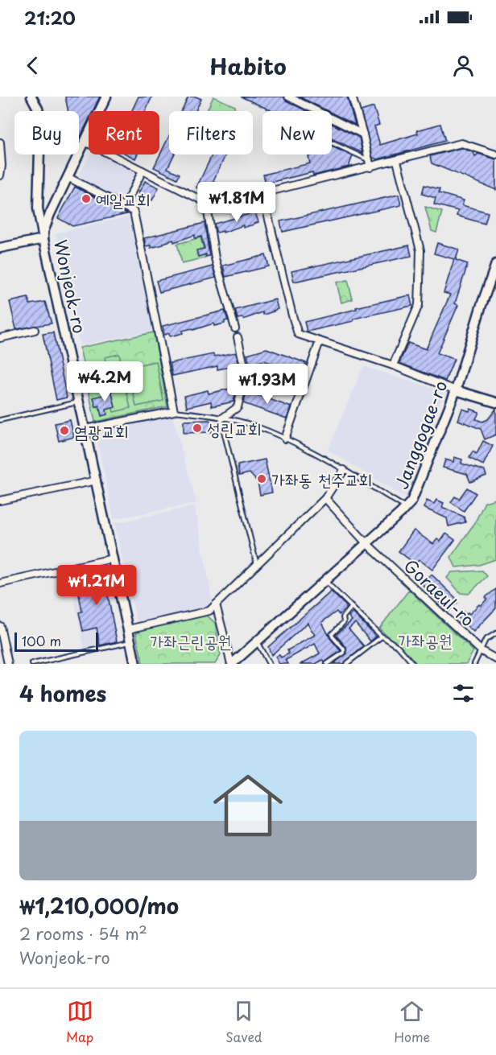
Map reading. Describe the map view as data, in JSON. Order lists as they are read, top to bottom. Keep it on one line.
{"streets":{"street":["Wonjeok-ro","Janggogae-ro","Goraeul-ro"]},"crossings":[["Janggogae-ro","Goraeul-ro"]],"parks":["가좌공원","가좌근린공원"],"places":["예일교회","성린교회","염광교회","가좌동 천주교회"],"scale_bar":"100 m","page":{"status":"21:20","header":"Habito","chip":["Buy","Rent","Filters","New"],"price":["₩1.81M","₩4.2M","₩1.93M","₩1.21M"],"scale":"100 m","heading":"4 homes","list":[{"name":"₩1,210,000/mo","note":"2 rooms · 54 m² · Wonjeok-ro"}],"tabs":["Map","Saved","Home"]}}
